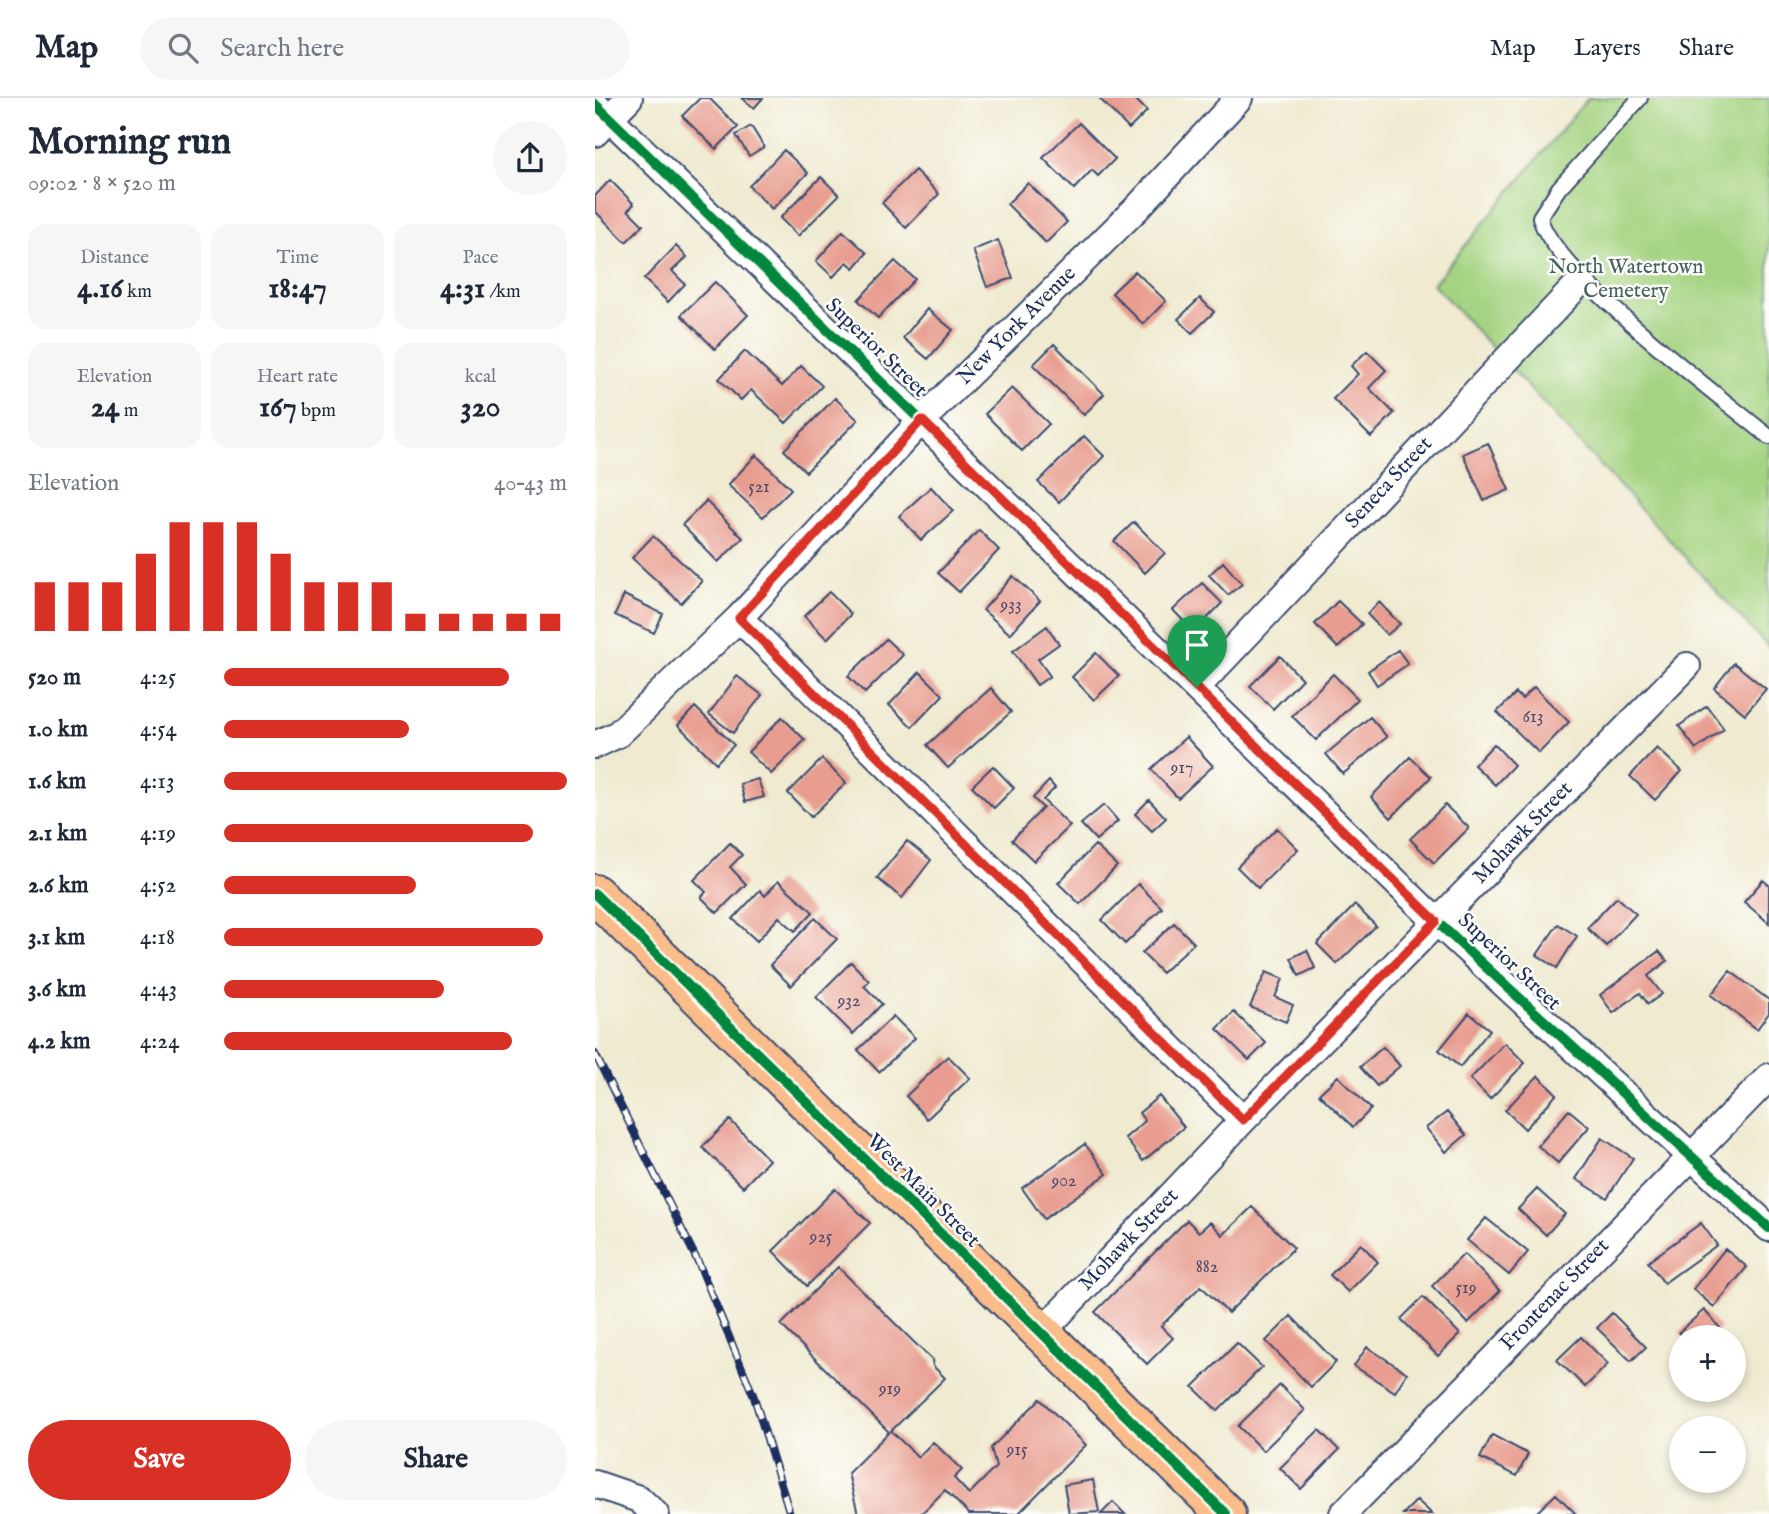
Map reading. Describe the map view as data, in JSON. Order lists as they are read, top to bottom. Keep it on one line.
{"streets":{"main road":["West Main Street"],"street":["New York Avenue","Superior Street","Seneca Street","Mohawk Street","Frontenac Street"]},"crossings":[["New York Avenue","Superior Street"],["Superior Street","Seneca Street"],["Superior Street","Mohawk Street"],["Superior Street","Frontenac Street"],["Mohawk Street","West Main Street"]],"parks":["North Watertown Cemetery"],"house_numbers":["521","933","613","917","932","902","925","882","519","919","915"],"page":{"header":"Map","search":"Search here","nav":["Map","Layers","Share"],"heading":["Morning run","09:02 · 8 × 520 m"],"stats":[["Distance","4.16 km"],["Time","18:47"],["Pace","4:31 /km"],["Elevation","24 m"],["Heart rate","167 bpm"],["kcal","320"]],"chart":["Elevation","40–43 m"],"list":[{"name":"520 m","note":"4:25"},{"name":"1.0 km","note":"4:54"},{"name":"1.6 km","note":"4:13"},{"name":"2.1 km","note":"4:19"},{"name":"2.6 km","note":"4:52"},{"name":"3.1 km","note":"4:18"},{"name":"3.6 km","note":"4:43"},{"name":"4.2 km","note":"4:24"}],"map_buttons":["+","−"],"buttons":["Save","Share"]}}
